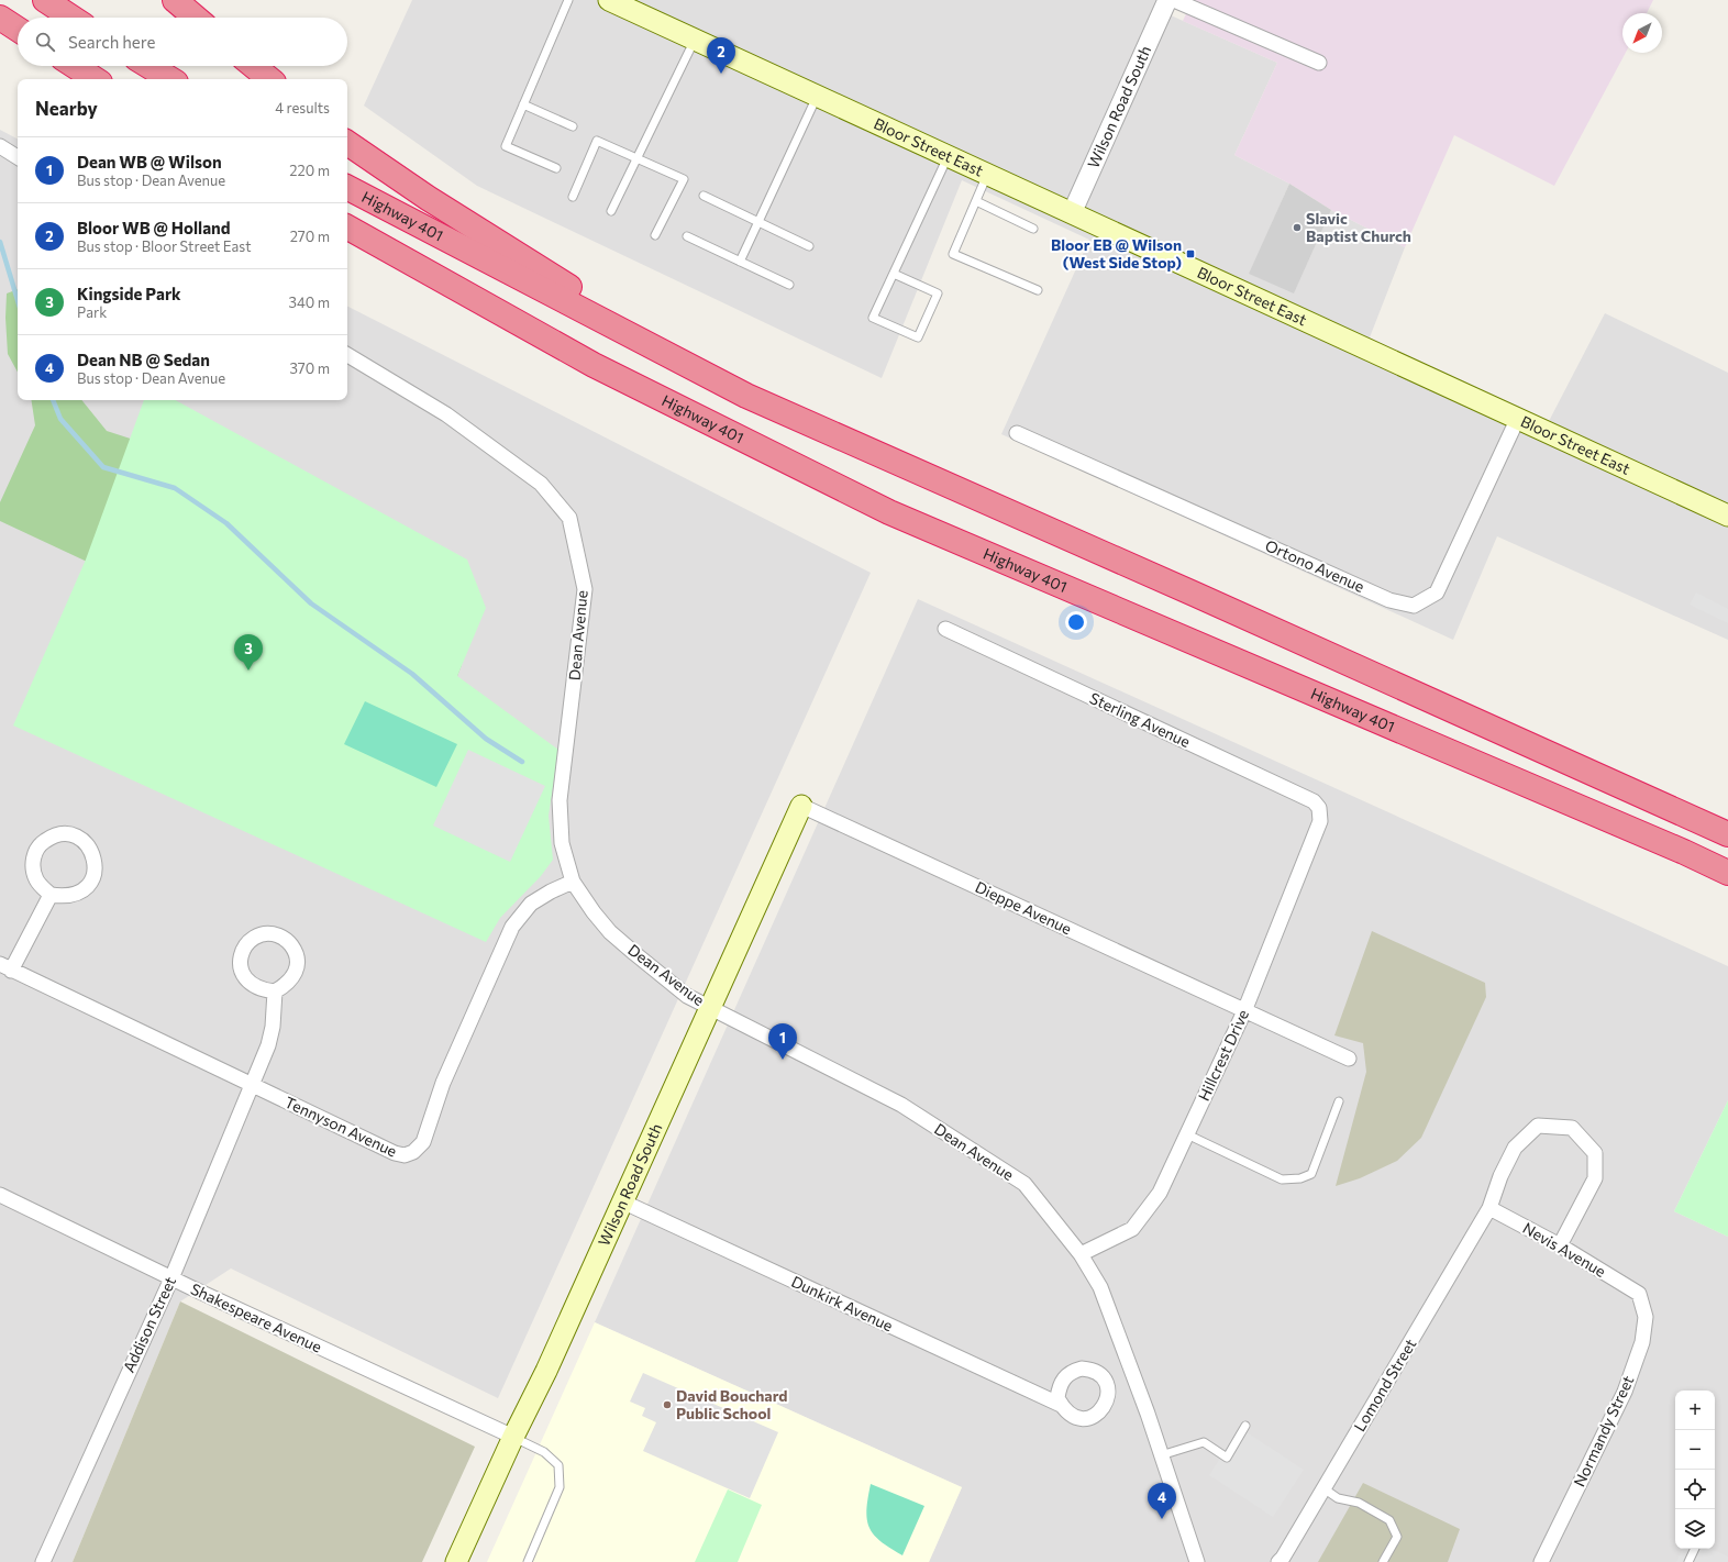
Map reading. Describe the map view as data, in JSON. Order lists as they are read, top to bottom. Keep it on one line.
{"streets":{"highway":["Highway 401"],"main road":["Wilson Road South","Bloor Street East"],"street":["Ortono Avenue","Dean Avenue","Sterling Avenue","Dieppe Avenue","Hillcrest Drive","Tennyson Avenue","Nevis Avenue","Dunkirk Avenue","Shakespeare Avenue","Addison Street","Lomond Street","Normandy Street"]},"crossings":[["Wilson Road South","Bloor Street East"],["Wilson Road South","Dean Avenue"],["Wilson Road South","Dieppe Avenue"],["Wilson Road South","Dunkirk Avenue"],["Wilson Road South","Shakespeare Avenue"],["Bloor Street East","Ortono Avenue"],["Dean Avenue","Hillcrest Drive"],["Dean Avenue","Tennyson Avenue"],["Sterling Avenue","Hillcrest Drive"],["Dieppe Avenue","Hillcrest Drive"],["Tennyson Avenue","Addison Street"],["Nevis Avenue","Lomond Street"],["Nevis Avenue","Normandy Street"],["Shakespeare Avenue","Addison Street"]],"places":{"other":["Slavic Baptist Church","David Bouchard Public School"],"transit":["Bloor EB @ Wilson (West Side Stop)"]},"north":"bottom left","page":{"search":"Search here","pins":["2","3","1","4"],"heading":["Nearby","4 results"],"list":[{"mark":"1","name":"Dean WB @ Wilson","note":"Bus stop · Dean Avenue","value":"220 m"},{"mark":"2","name":"Bloor WB @ Holland","note":"Bus stop · Bloor Street East","value":"270 m"},{"mark":"3","name":"Kingside Park","note":"Park","value":"340 m"},{"mark":"4","name":"Dean NB @ Sedan","note":"Bus stop · Dean Avenue","value":"370 m"}],"map_buttons":["+","−"]}}
